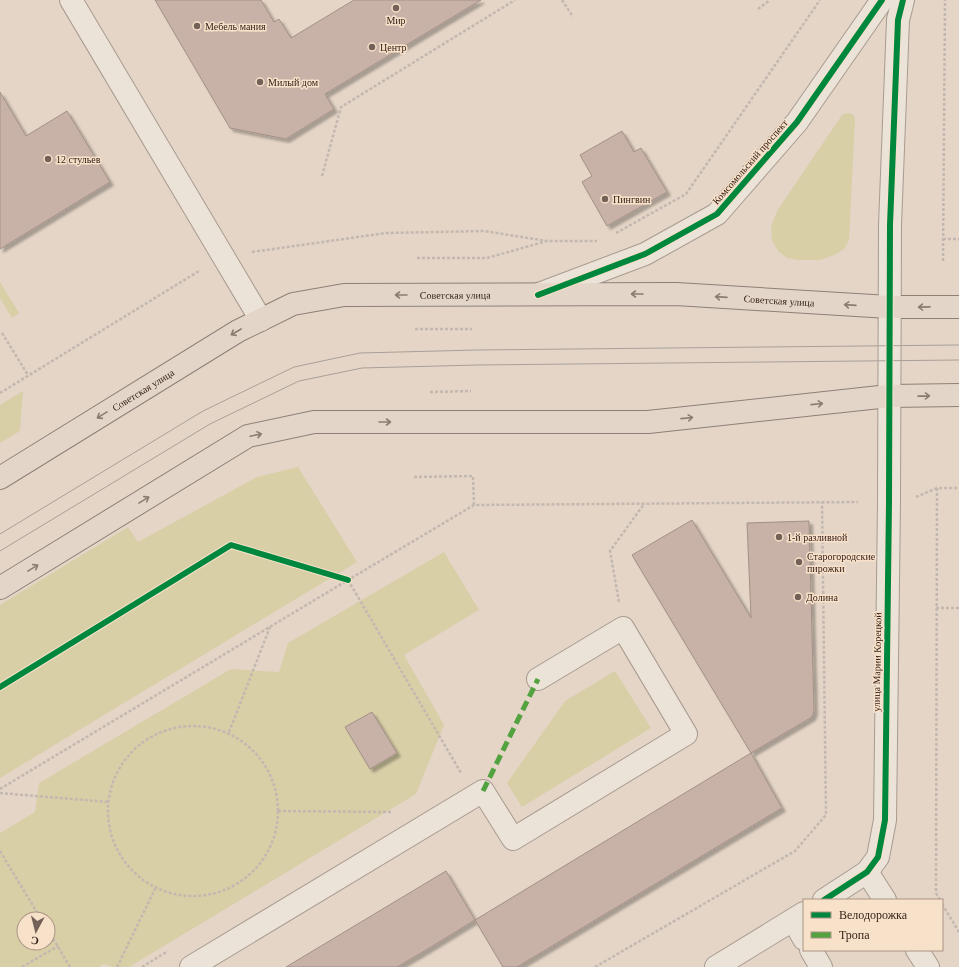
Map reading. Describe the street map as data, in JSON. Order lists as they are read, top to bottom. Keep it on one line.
{"streets":{"main road":["Советская улица"],"street":["Комсомольский проспект","улица Марии Корецкой"]},"crossings":[["Комсомольский проспект","Советская улица"],["Советская улица","улица Марии Корецкой"]],"places":["Мир","Мебель мания","Центр","Милый дом","12 стульев","Пингвин","1-й разливной","Старогородские пирожки","Долина"],"legend":["Велодорожка","Тропа"],"north":"bottom"}
